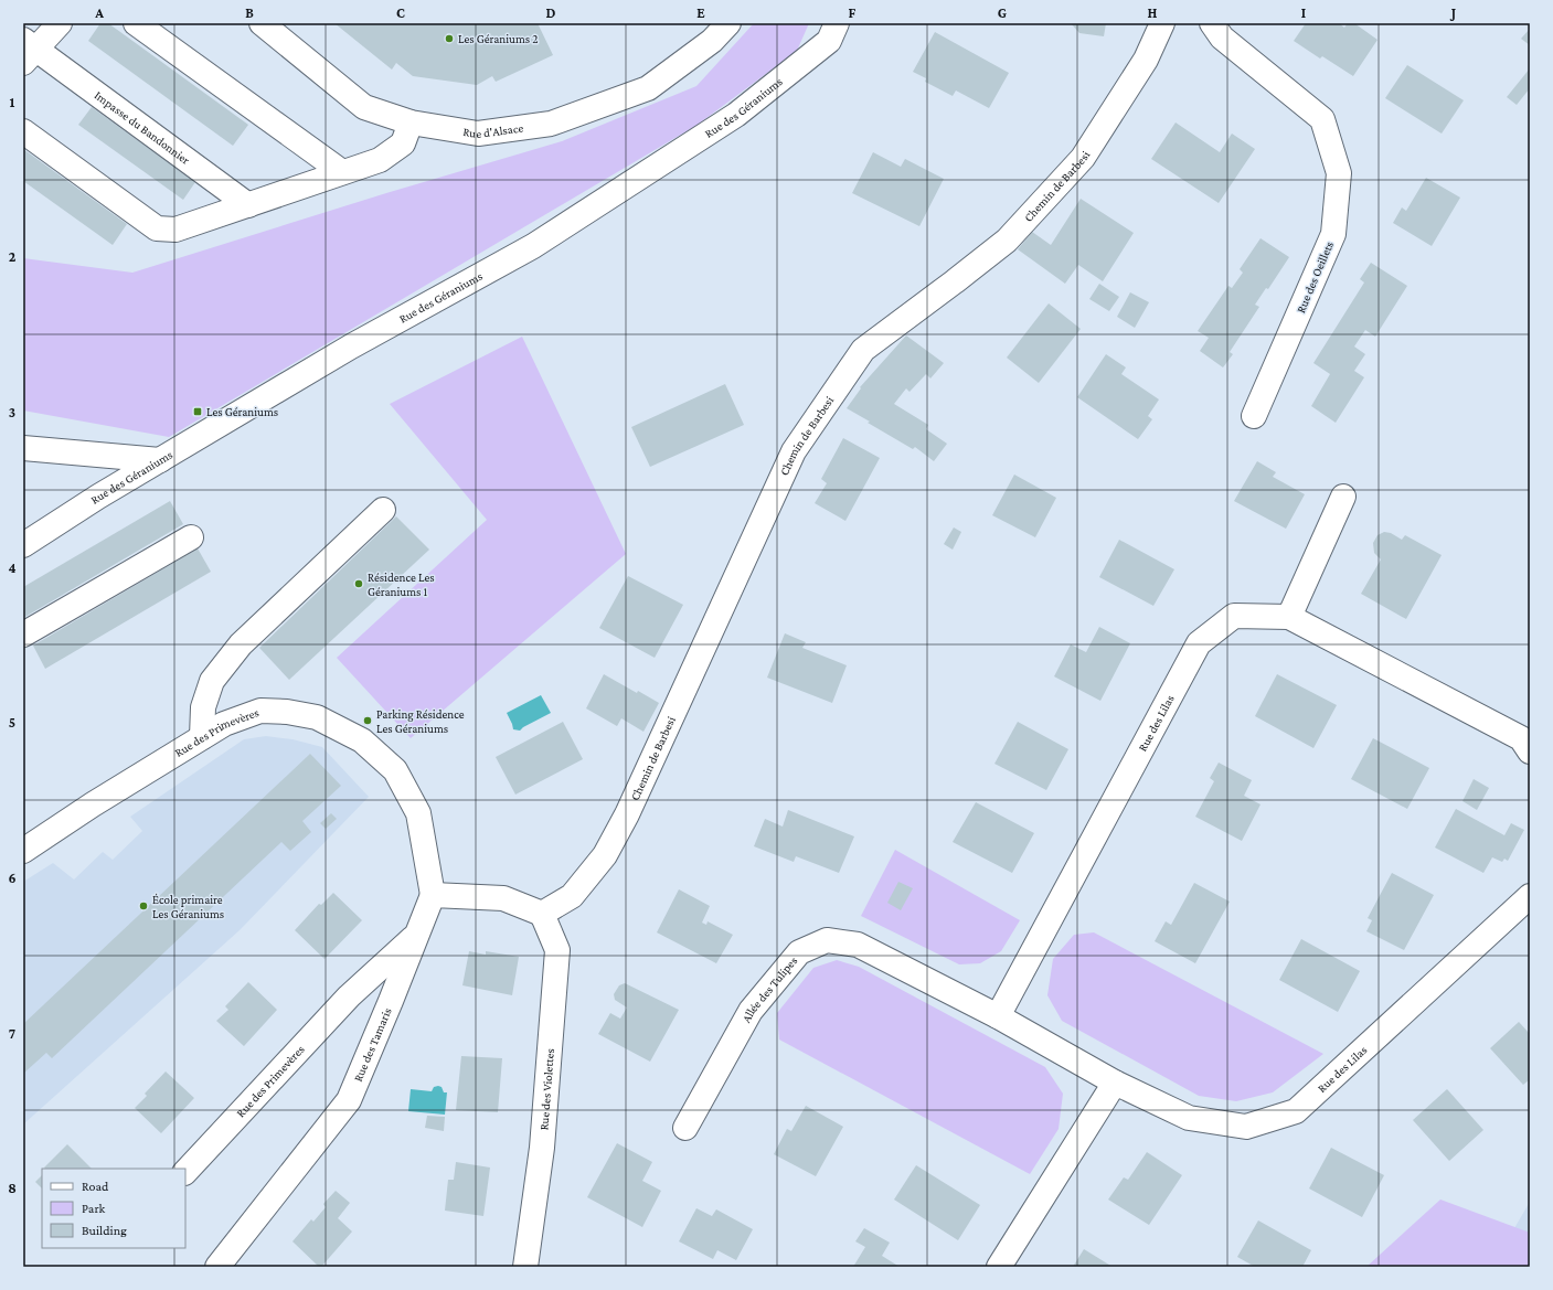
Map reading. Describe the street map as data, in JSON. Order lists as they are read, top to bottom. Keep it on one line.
{"streets":{"street":["Rue des Géraniums","Impasse du Bandonnier","Rue d'Alsace","Chemin de Barbesi","Rue des Oeillets","Rue des Lilas","Rue des Primevères","Allée des Tulipes","Rue des Tamaris","Rue des Violettes"]},"crossings":[["Chemin de Barbesi","Rue des Violettes"],["Rue des Lilas","Allée des Tulipes"],["Rue des Primevères","Rue des Tamaris"]],"places":{"other":["Les Géraniums 2","Résidence Les Géraniums 1","Parking Résidence Les Géraniums","École primaire Les Géraniums"],"transit":["Les Géraniums"]},"legend":["Road","Park","Building"],"grid":{"columns":["A","B","C","D","E","F","G","H","I","J"],"rows":["1","2","3","4","5","6","7","8"]}}
